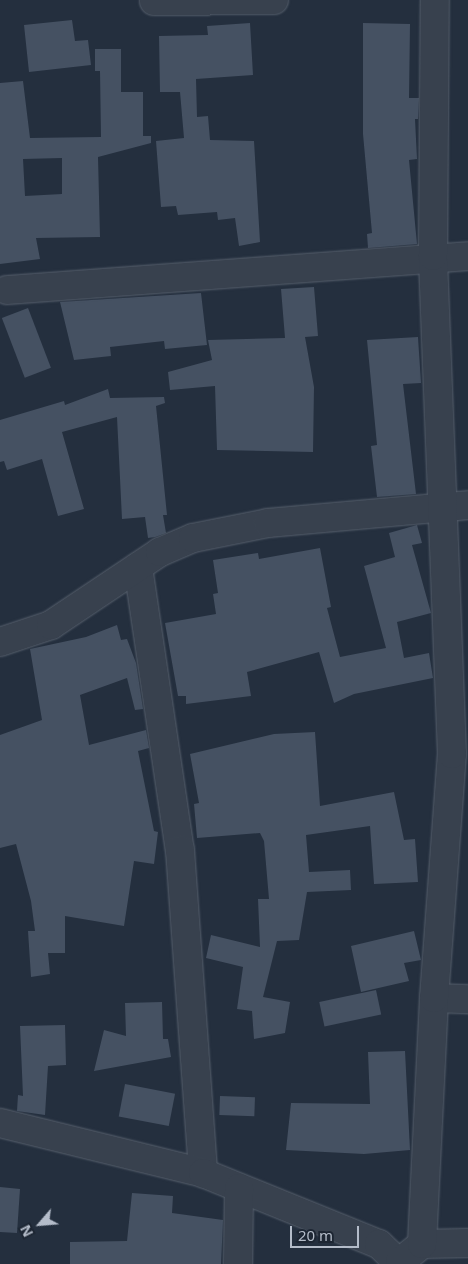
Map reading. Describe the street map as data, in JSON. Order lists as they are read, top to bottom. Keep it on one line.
{"scale_bar":"20 m","north":"bottom left"}
